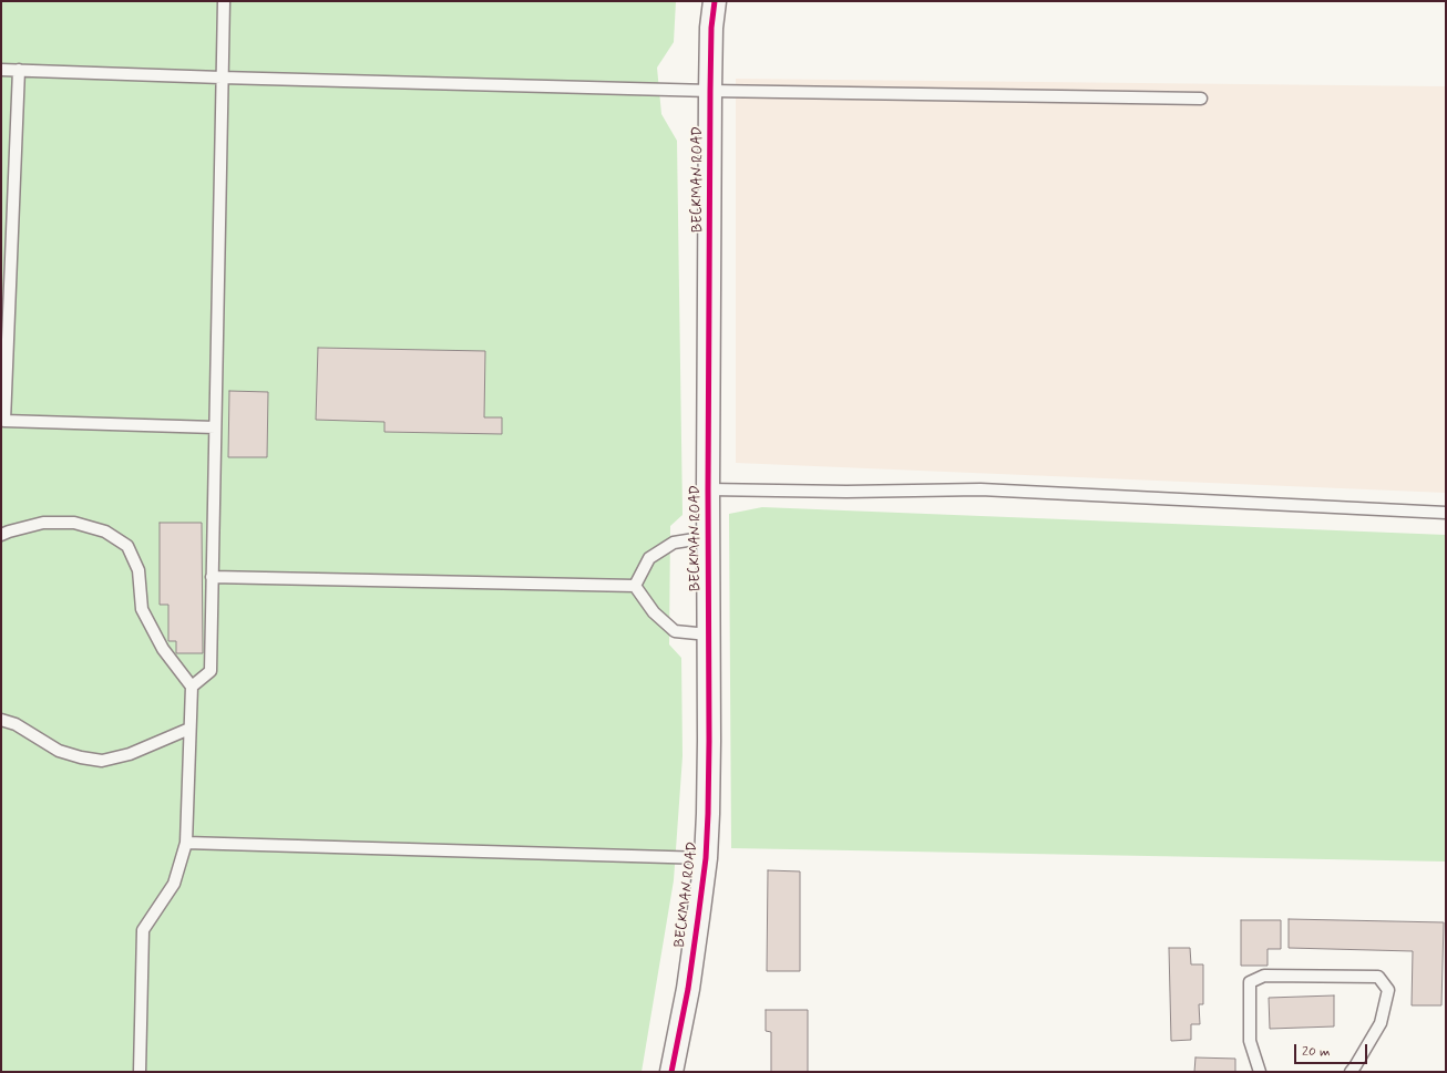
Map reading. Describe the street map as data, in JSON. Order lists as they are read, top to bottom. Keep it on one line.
{"streets":{"street":["BECKMAN ROAD"]},"scale_bar":"20 m"}
